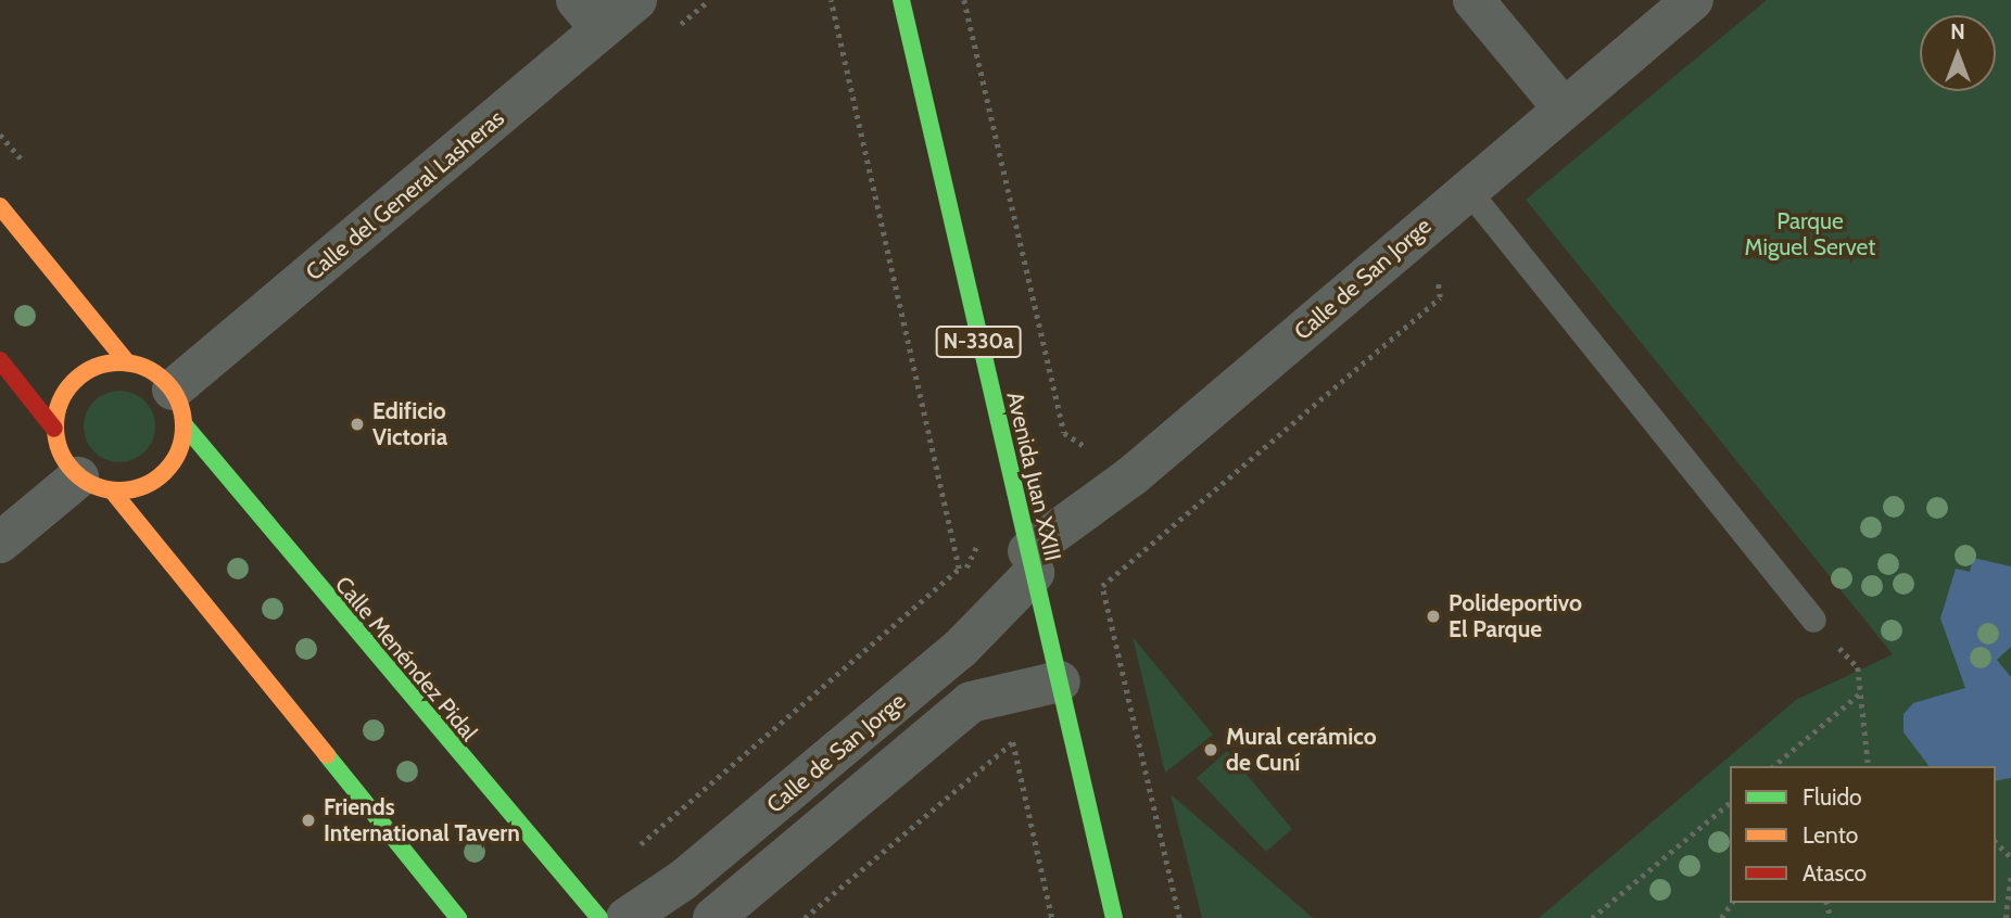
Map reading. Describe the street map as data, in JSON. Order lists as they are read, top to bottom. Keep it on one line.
{"streets":{"main road":["N-330a","Avenida Juan XXIII","Calle Menéndez Pidal"],"street":["Calle del General Lasheras","Calle de San Jorge"]},"crossings":[["Calle del General Lasheras","Calle Menéndez Pidal"],["Calle de San Jorge","Avenida Juan XXIII"]],"parks":["Parque Miguel Servet"],"places":["Edificio Victoria","Polideportivo El Parque","Mural cerámico de Cuní","Friends International Tavern"],"legend":["Fluido","Lento","Atasco"],"north":"top"}
